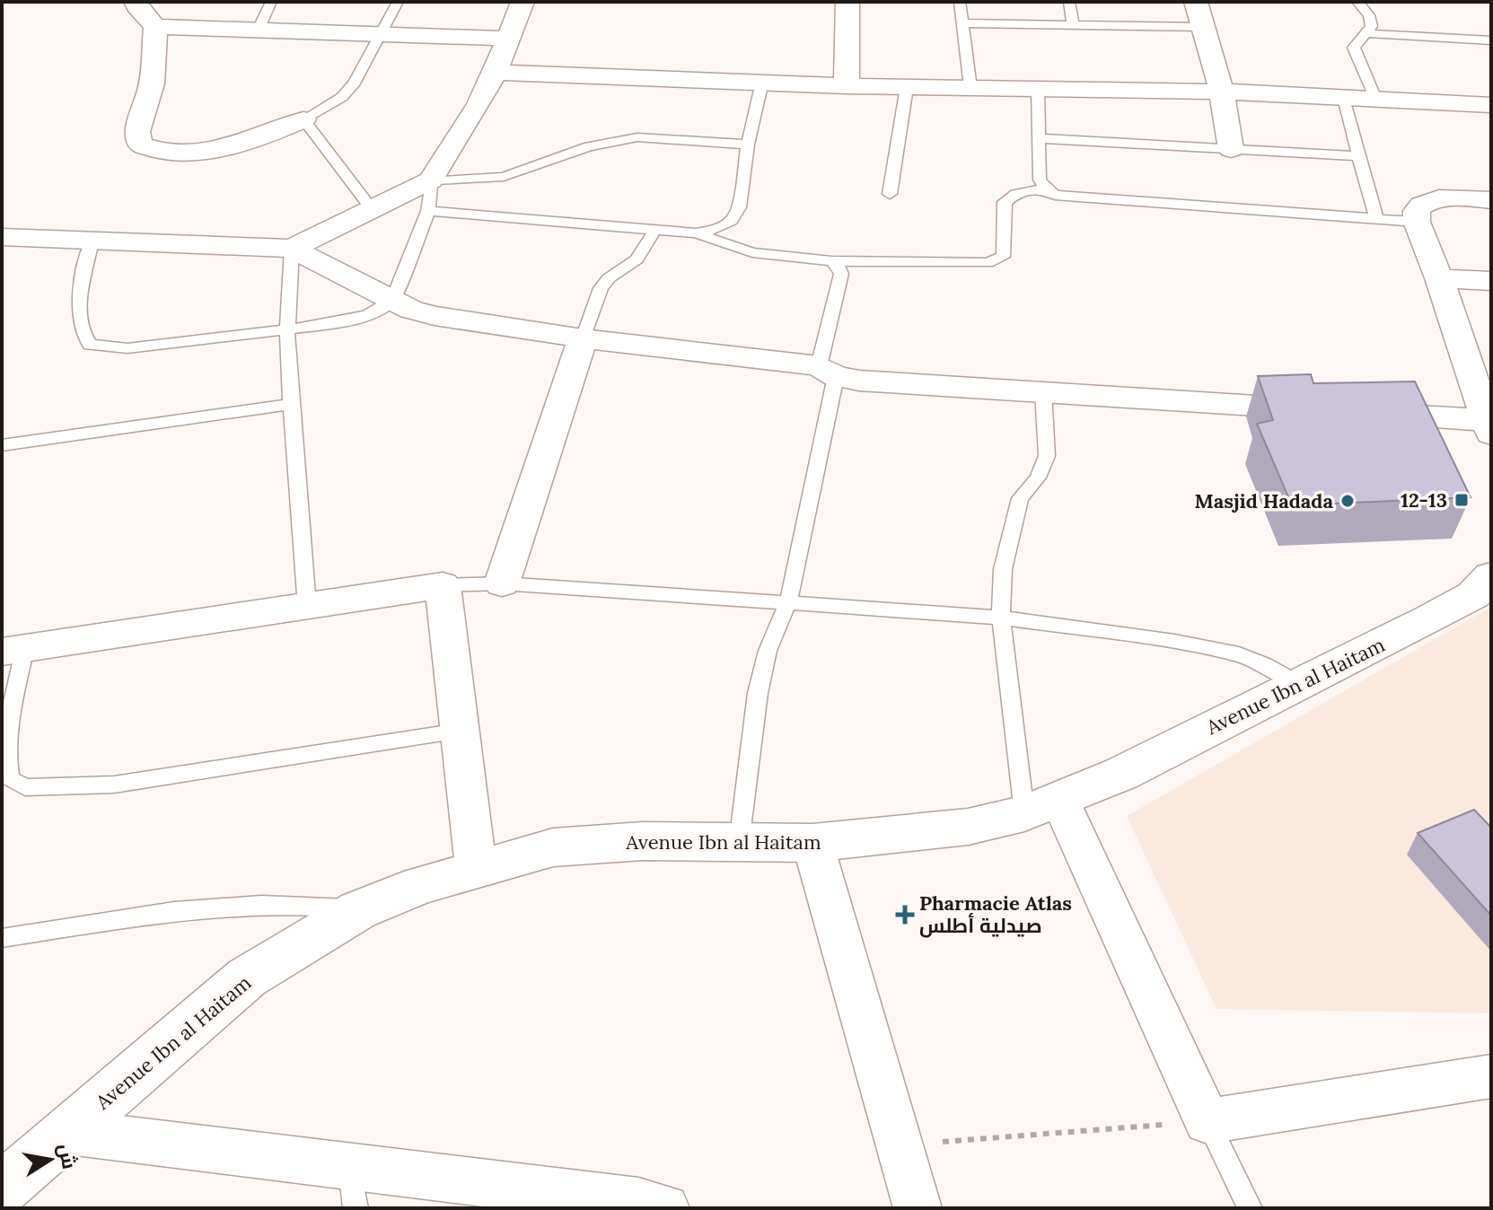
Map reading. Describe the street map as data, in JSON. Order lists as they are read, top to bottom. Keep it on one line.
{"streets":{"street":["Avenue Ibn al Haitam"]},"places":{"transit":["12-13"],"other":["Masjid Hadada"],"health":["Pharmacie Atlas صيدلية أطلس"]},"north":"right"}
